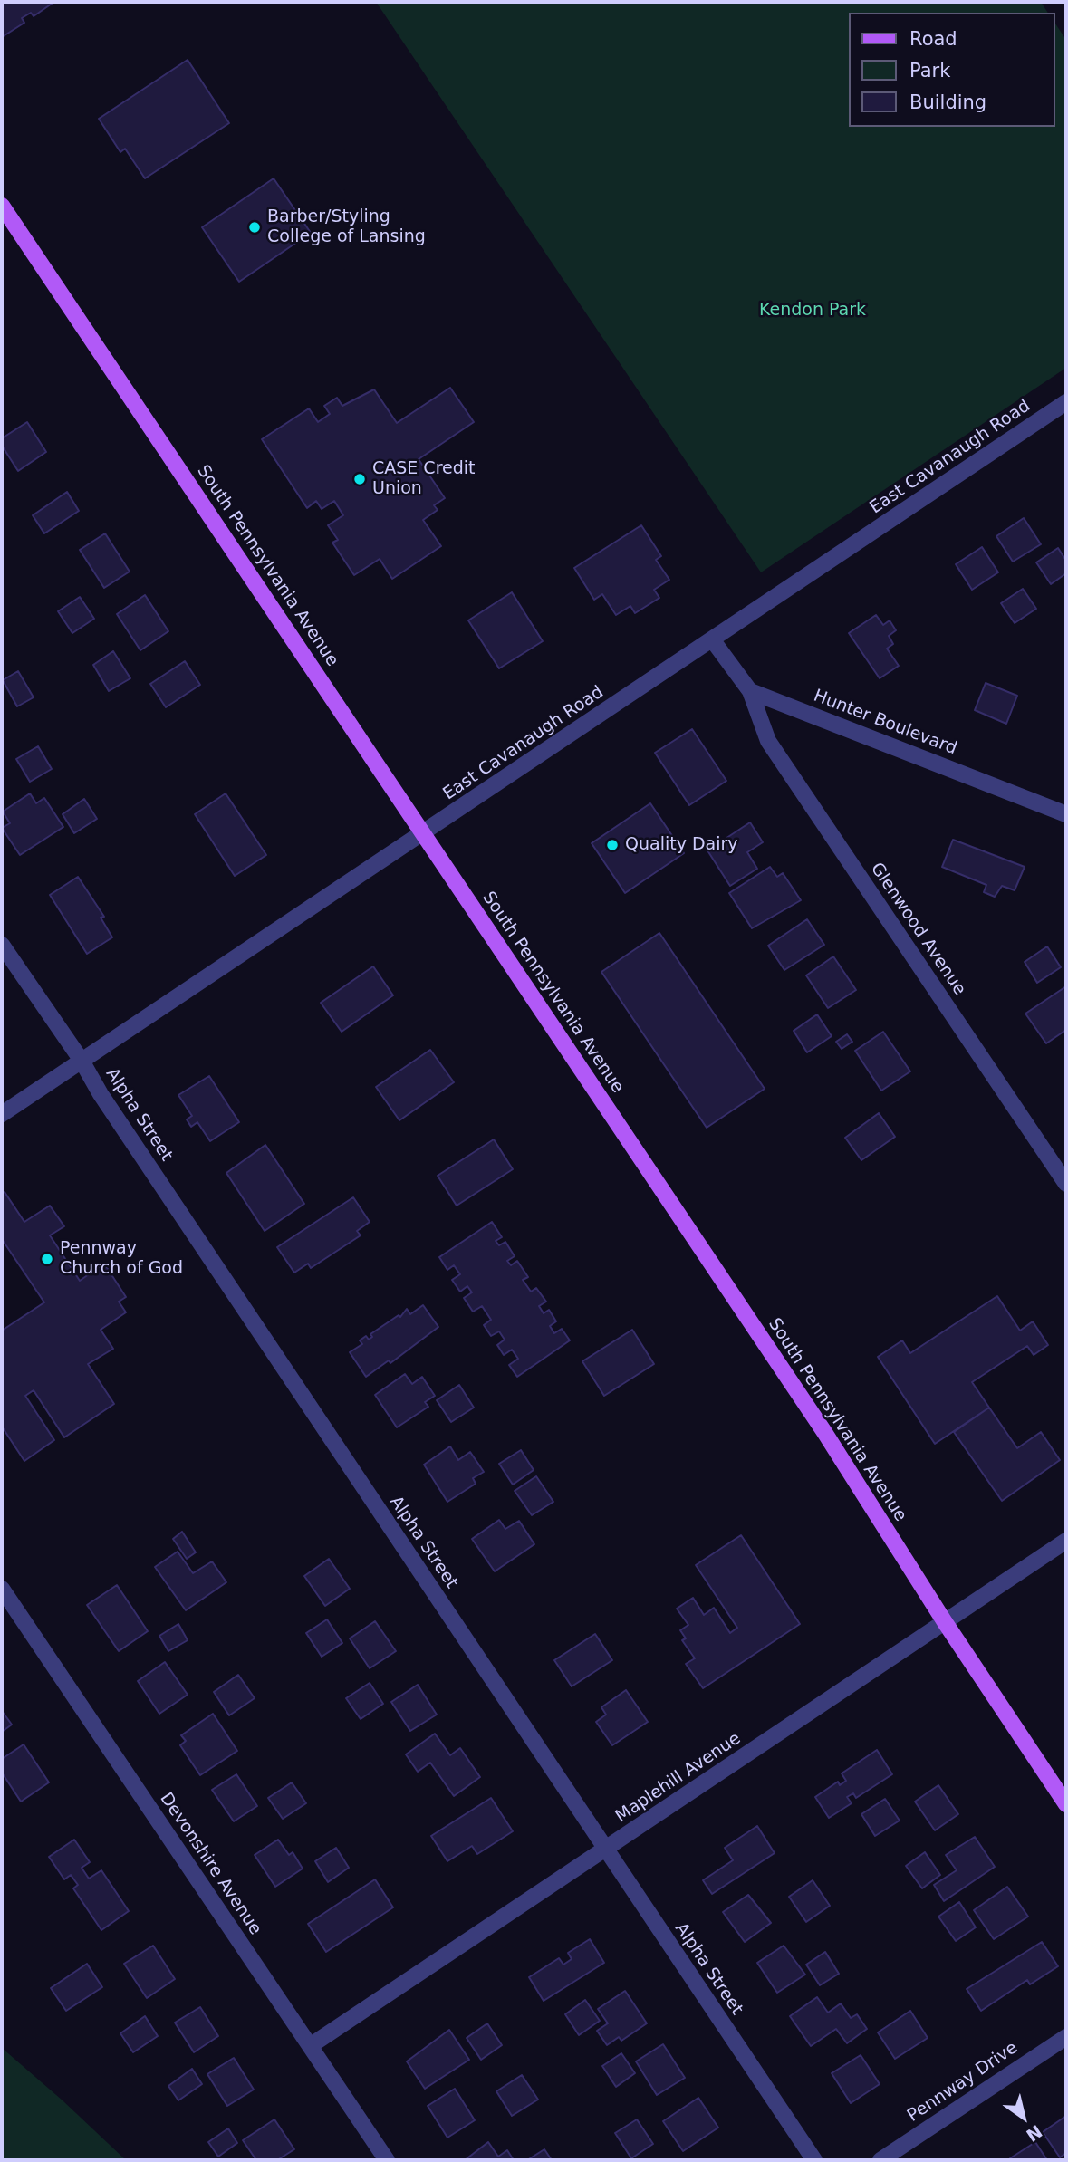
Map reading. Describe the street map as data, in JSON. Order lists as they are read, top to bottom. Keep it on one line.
{"streets":{"main road":["South Pennsylvania Avenue"],"street":["East Cavanaugh Road","Hunter Boulevard","Glenwood Avenue","Alpha Street","Maplehill Avenue","Devonshire Avenue","Pennway Drive"]},"crossings":[["East Cavanaugh Road","South Pennsylvania Avenue"],["East Cavanaugh Road","Alpha Street"],["South Pennsylvania Avenue","Maplehill Avenue"],["Hunter Boulevard","Glenwood Avenue"],["Alpha Street","Maplehill Avenue"],["Maplehill Avenue","Devonshire Avenue"]],"parks":["Kendon Park"],"places":["Barber/Styling College of Lansing","CASE Credit Union","Quality Dairy","Pennway Church of God"],"legend":["Road","Park","Building"],"north":"bottom right"}
